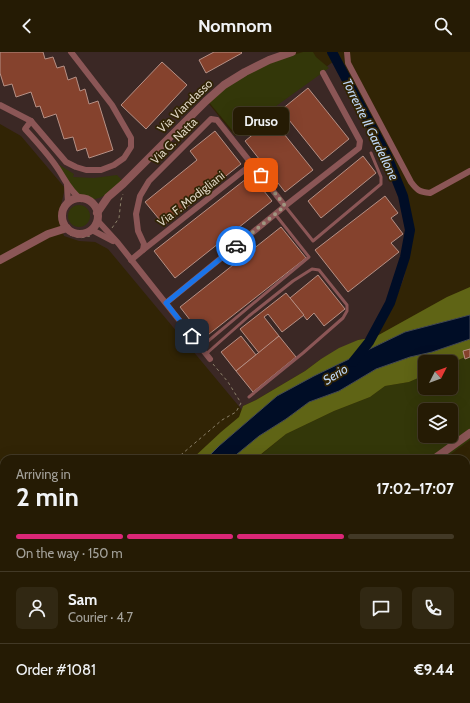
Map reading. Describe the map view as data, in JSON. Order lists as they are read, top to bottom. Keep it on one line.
{"streets":{"street":["Via Viandasso","Via G. Natta","Via F. Modigliani"]},"crossings":[["Via G. Natta","Via F. Modigliani"]],"water":["Torrente Il Gardellone","Serio"],"places":["Druso"],"north":"top right","page":{"header":"Nomnom","bubble":"Druso","heading":["2 min","Arriving in","17:02–17:07"],"panel":["Sam","Courier · 4.7","Order #1081","€9.44"],"bar":"On the way · 150 m"}}
